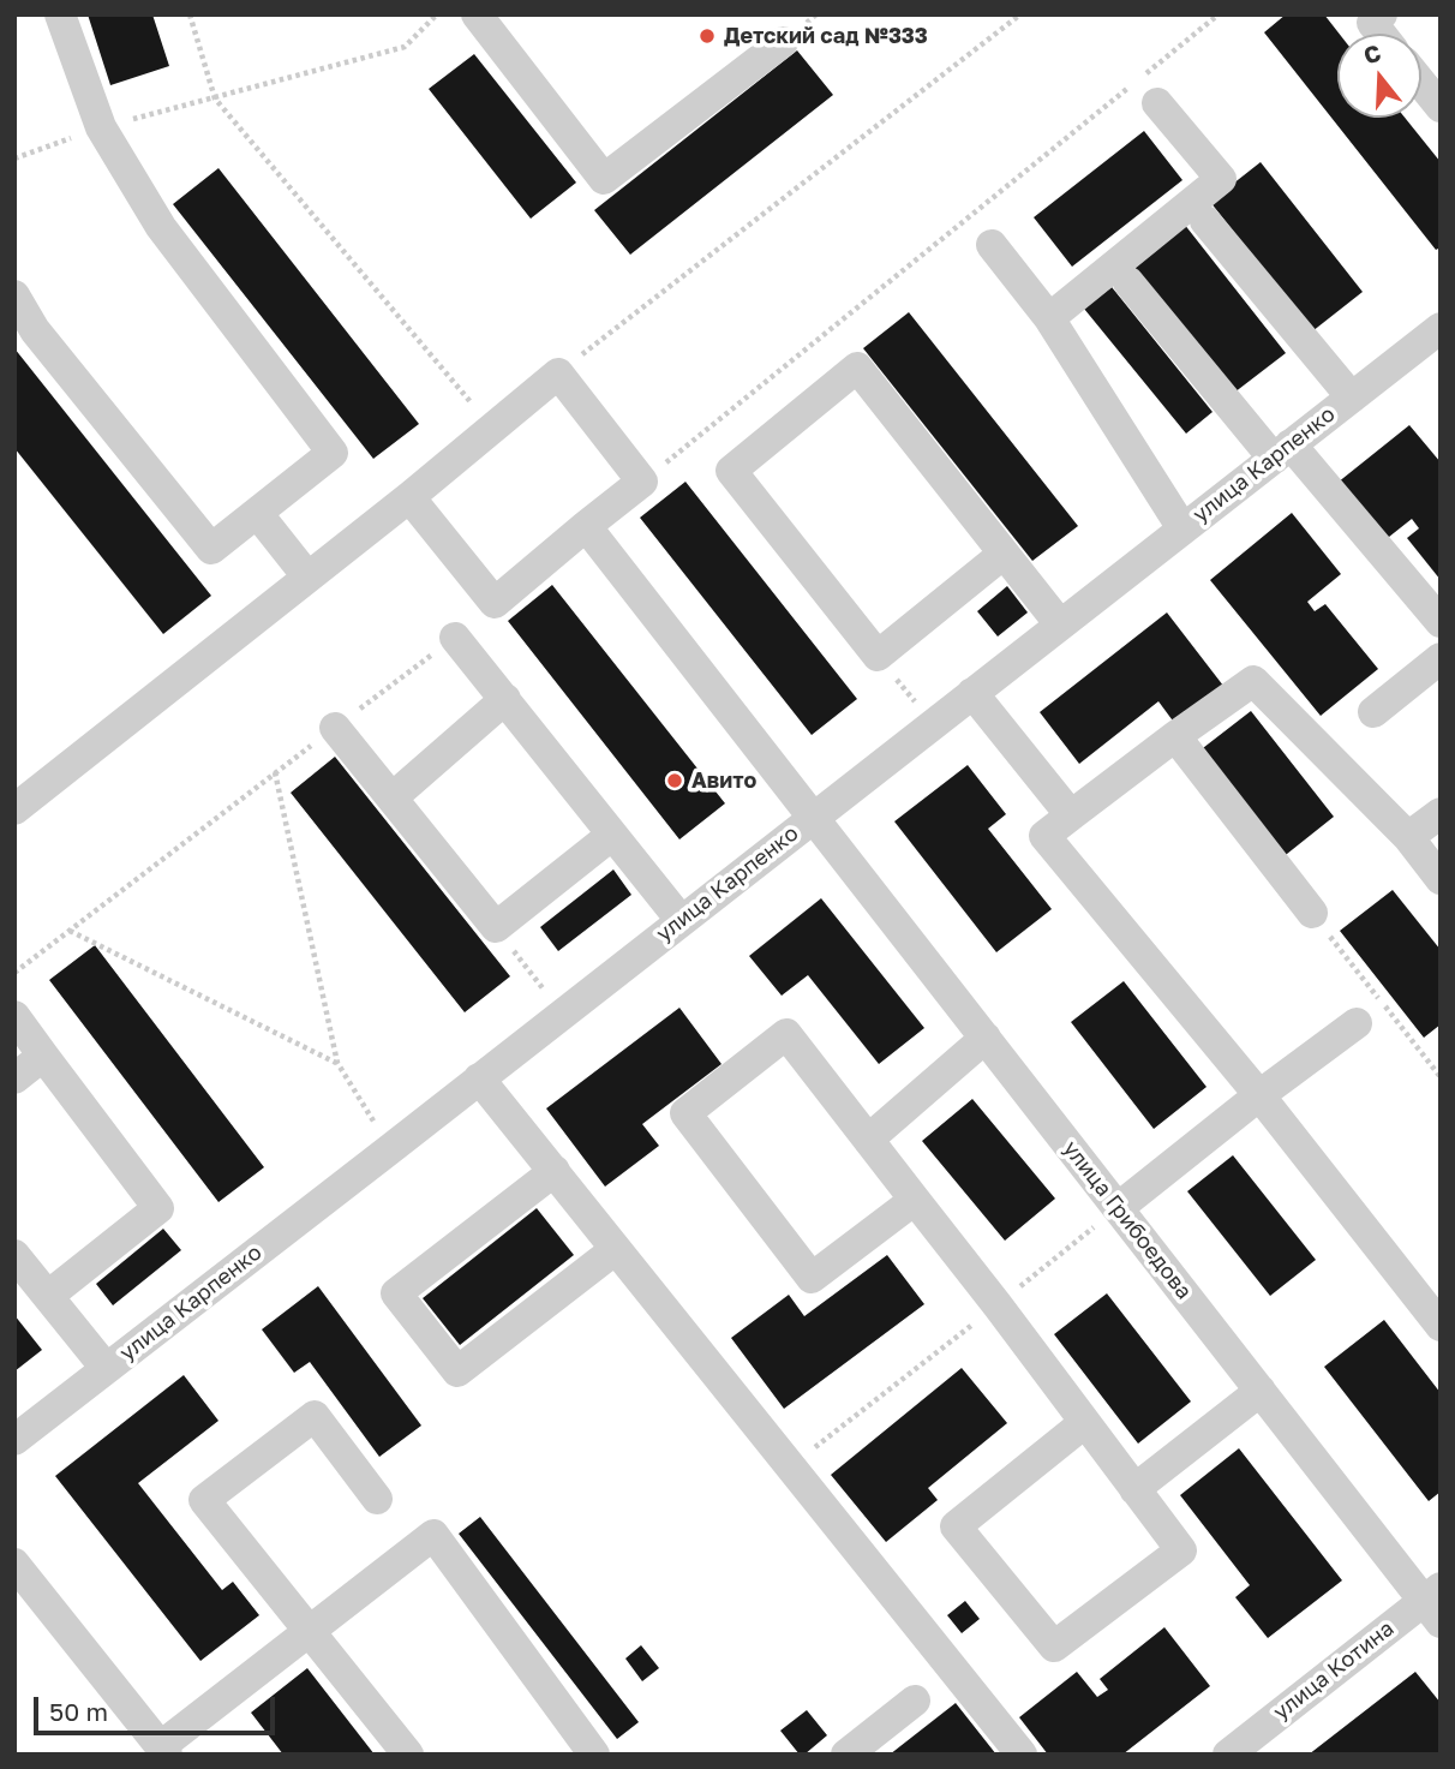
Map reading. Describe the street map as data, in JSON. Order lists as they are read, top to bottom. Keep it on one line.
{"streets":{"street":["улица Карпенко","улица Грибоедова","улица Котина"]},"crossings":[["улица Карпенко","улица Грибоедова"],["улица Грибоедова","улица Котина"]],"places":["Детский сад №333","Авито"],"scale_bar":"50 m","north":"top"}
